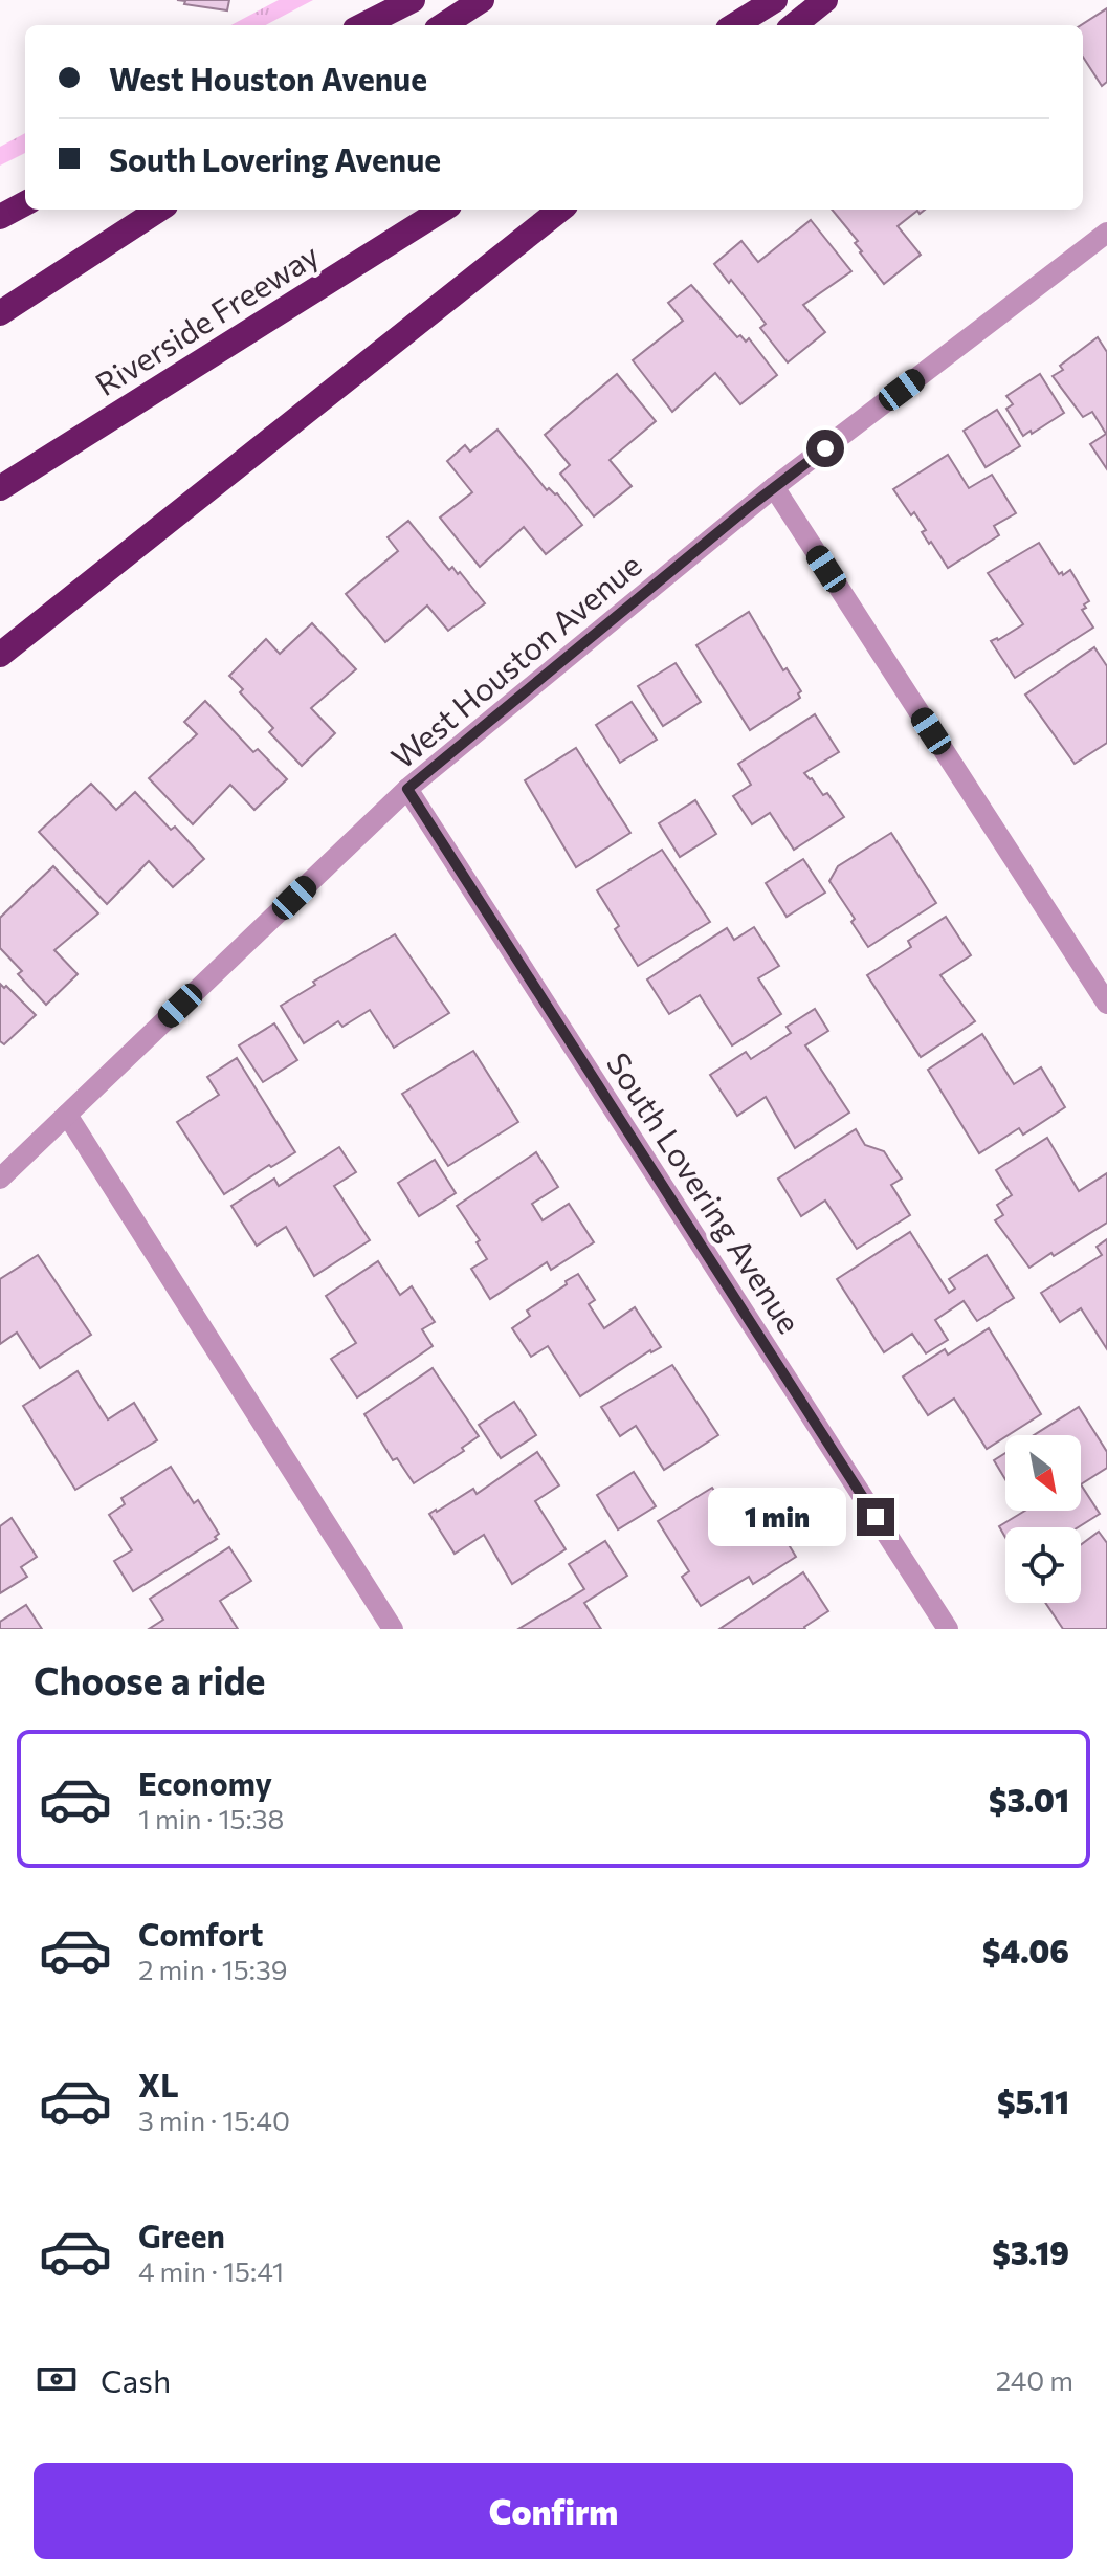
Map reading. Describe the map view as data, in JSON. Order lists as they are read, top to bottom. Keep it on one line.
{"streets":{"highway":["Riverside Freeway"],"street":["West Houston Avenue","South Lovering Avenue"]},"crossings":[["West Houston Avenue","South Lovering Avenue"]],"north":"bottom right","page":{"banner":["West Houston Avenue","South Lovering Avenue"],"bubble":"1 min","heading":"Choose a ride","list":[{"name":"Economy","note":"1 min · 15:38","value":"$3.01"},{"name":"Comfort","note":"2 min · 15:39","value":"$4.06"},{"name":"XL","note":"3 min · 15:40","value":"$5.11"},{"name":"Green","note":"4 min · 15:41","value":"$3.19"}],"pay":["Cash","240 m"],"buttons":"Confirm"}}
